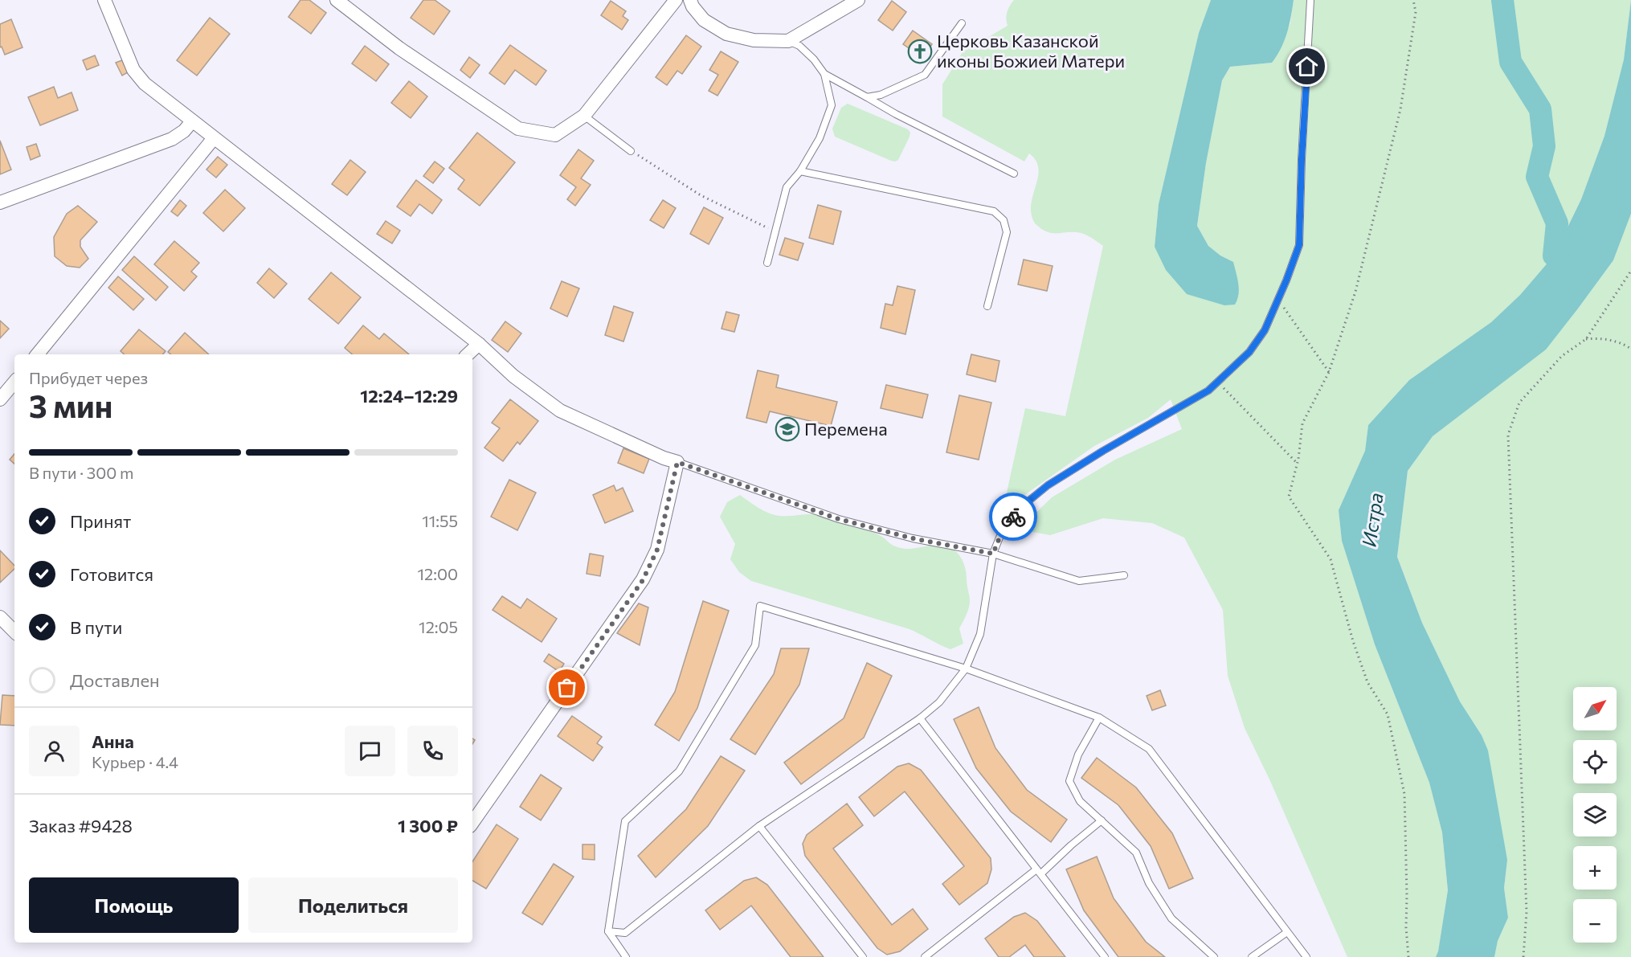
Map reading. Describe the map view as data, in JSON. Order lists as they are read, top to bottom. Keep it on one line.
{"water":["Истра"],"places":{"church":["Церковь Казанской иконы Божией Матери"],"school or university":["Перемена"]},"north":"top right","page":{"heading":["3 мин","Прибудет через","12:24–12:29"],"panel":["Анна","Курьер · 4.4","Заказ #9428","1 300 ₽"],"bar":"В пути · 300 m","list":[["Принят","11:55"],["Готовится","12:00"],["В пути","12:05"],"Доставлен"],"map_buttons":["+","−"],"buttons":["Помощь","Поделиться"]}}
